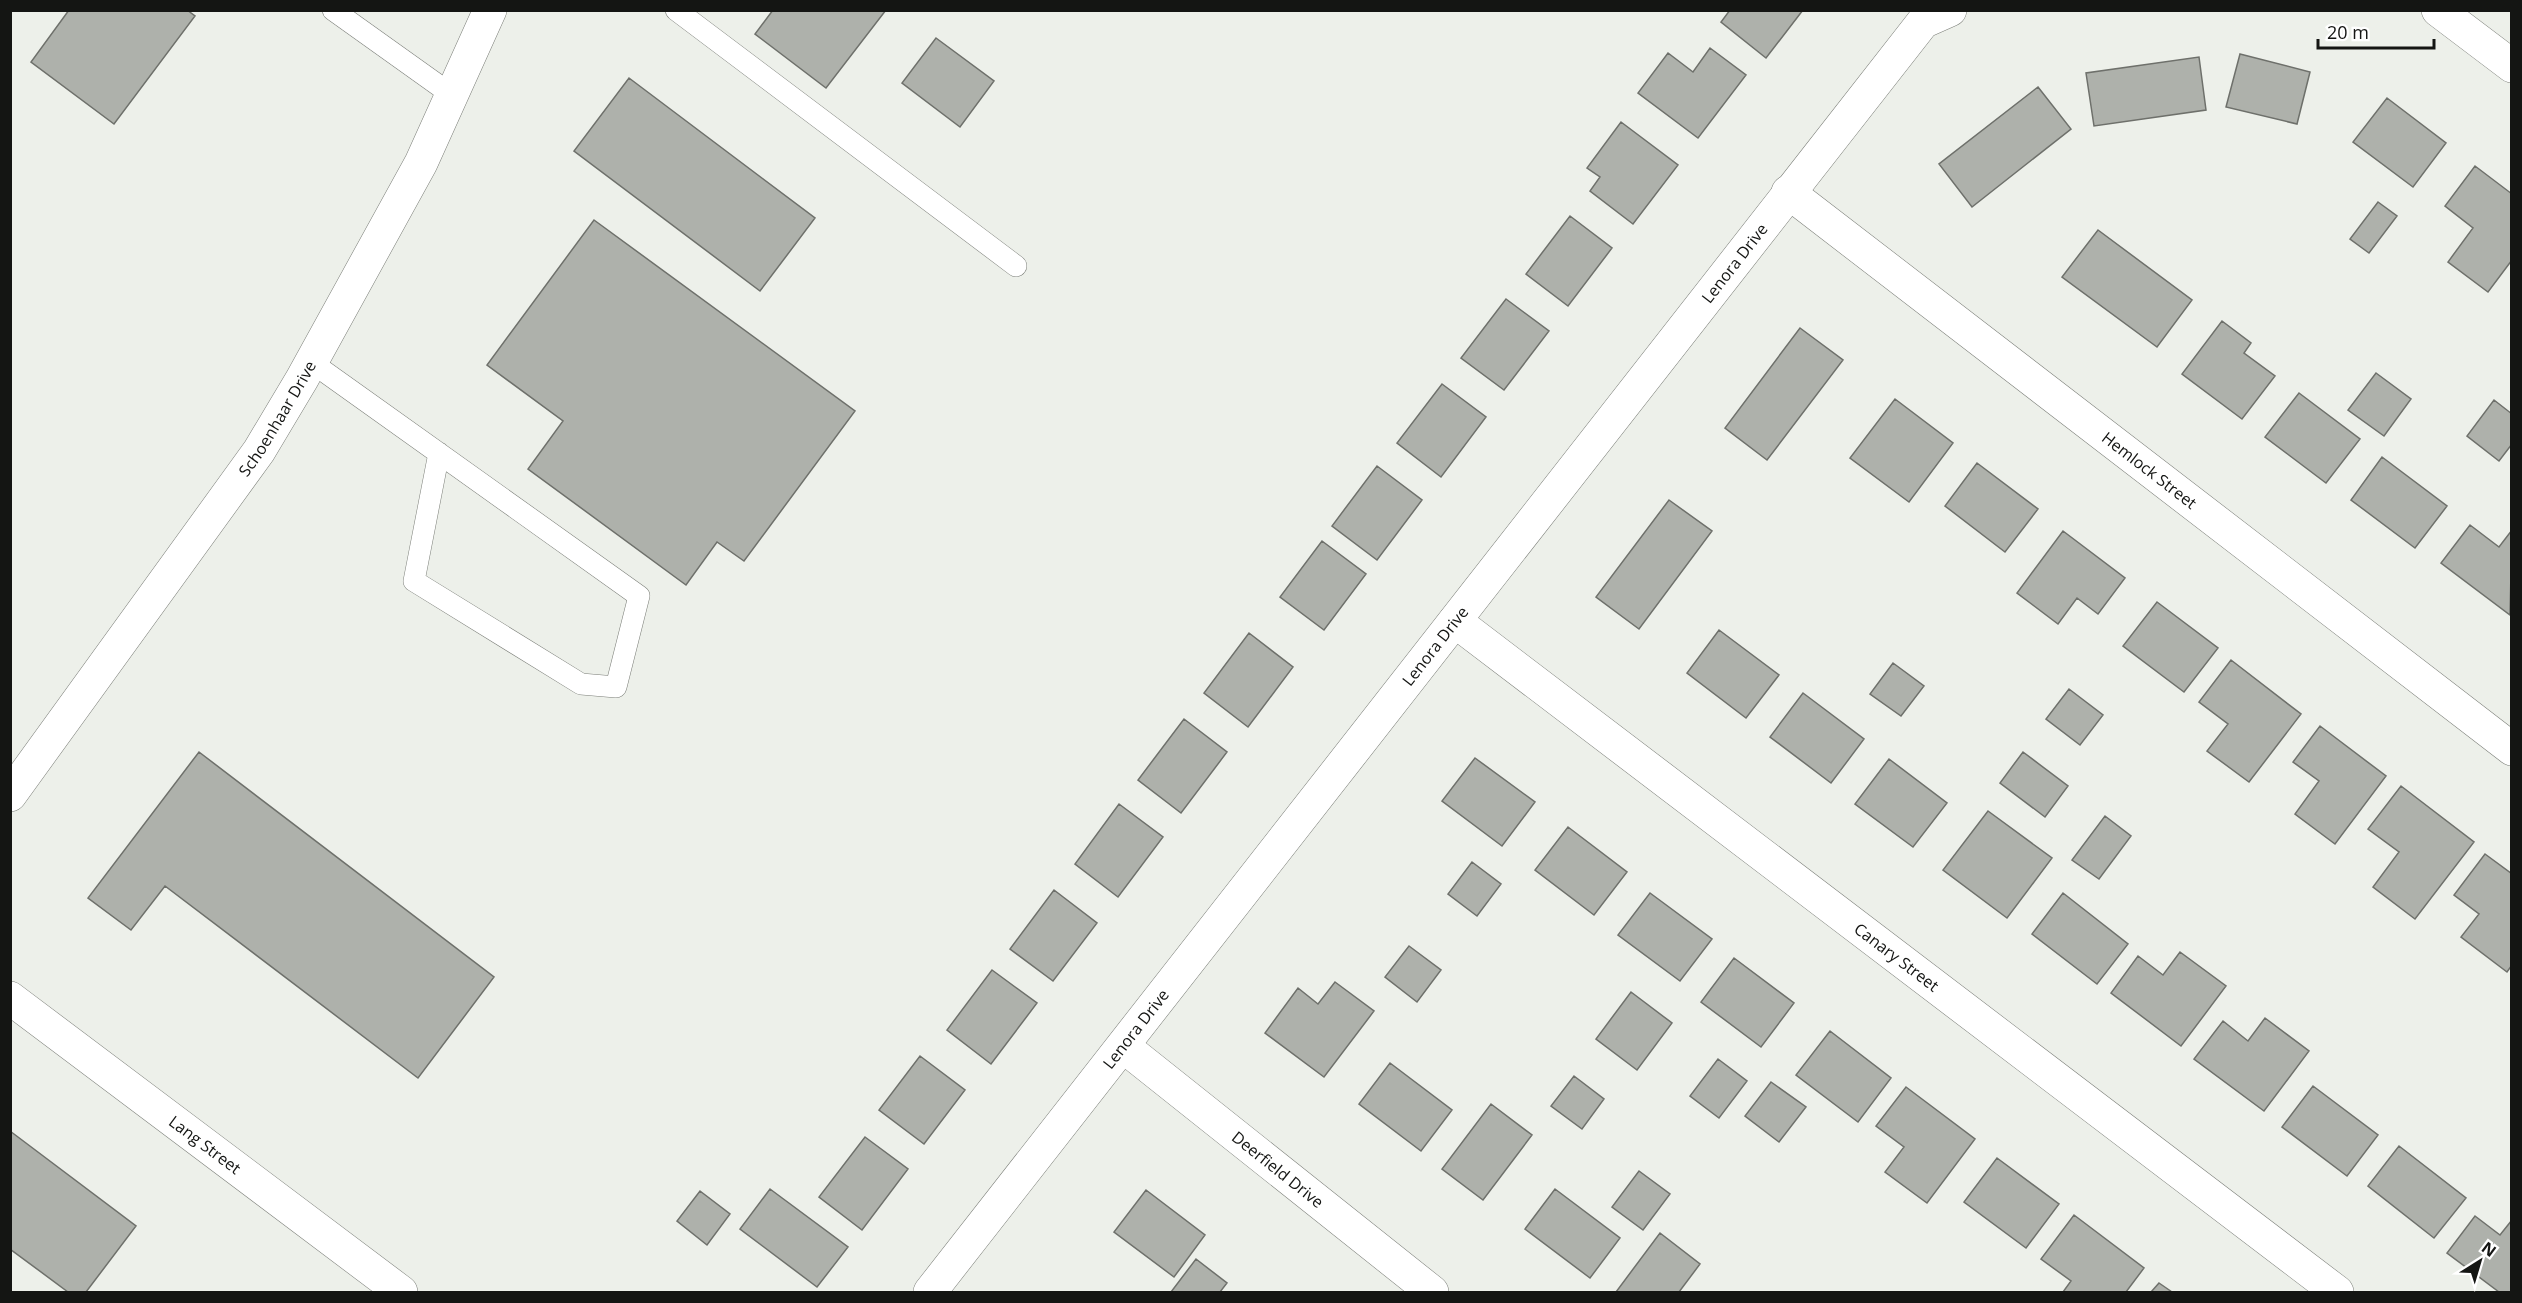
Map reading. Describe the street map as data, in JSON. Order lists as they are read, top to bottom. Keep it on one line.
{"streets":{"street":["Lenora Drive","Schoenhaar Drive","Hemlock Street","Canary Street","Lang Street","Deerfield Drive"]},"crossings":[["Lenora Drive","Hemlock Street"],["Lenora Drive","Canary Street"],["Lenora Drive","Deerfield Drive"]],"scale_bar":"20 m","north":"top right"}
